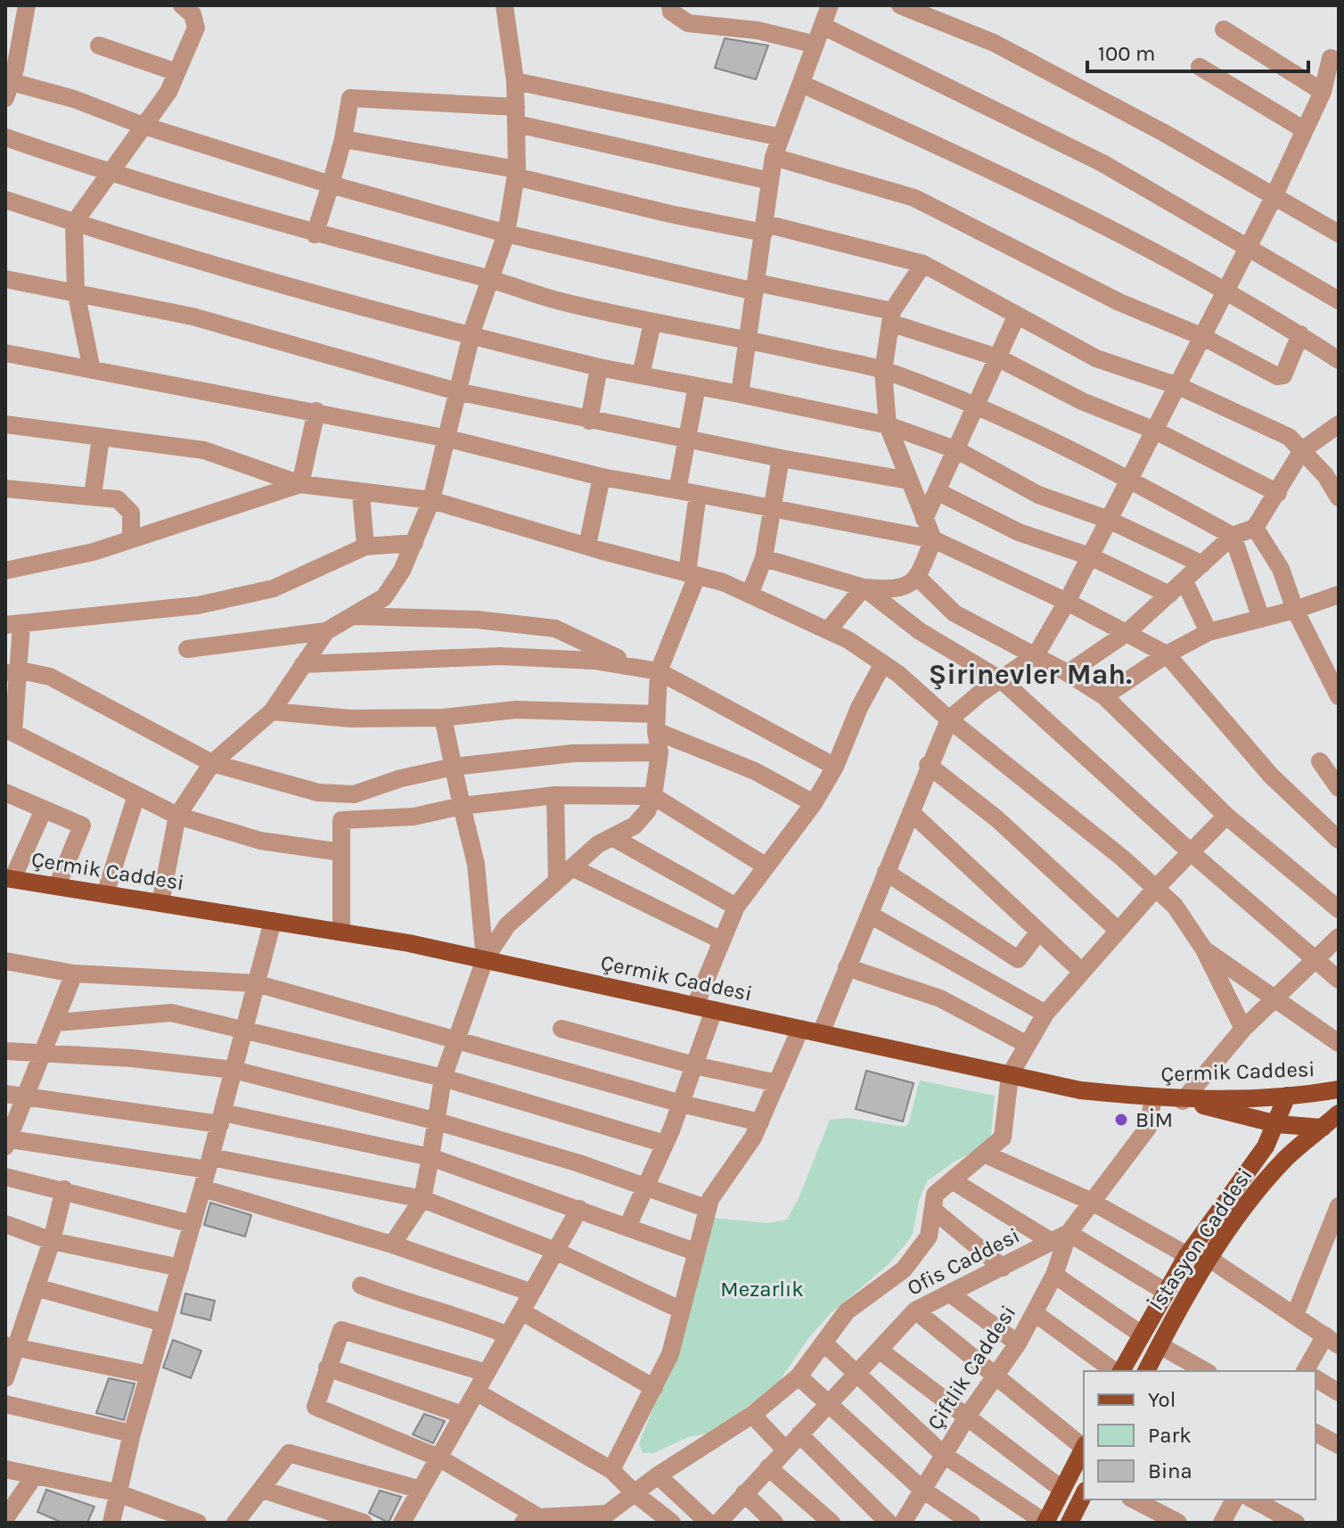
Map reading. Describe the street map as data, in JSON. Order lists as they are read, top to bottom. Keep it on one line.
{"streets":{"main road":["Çermik Caddesi","İstasyon Caddesi"],"street":["Ofis Caddesi","Çiftlik Caddesi"]},"crossings":[["Çermik Caddesi","Ofis Caddesi"],["Ofis Caddesi","Çiftlik Caddesi"]],"districts":["Şirinevler Mah."],"parks":["Mezarlık"],"places":["BİM"],"legend":["Yol","Park","Bina"],"scale_bar":"100 m"}
